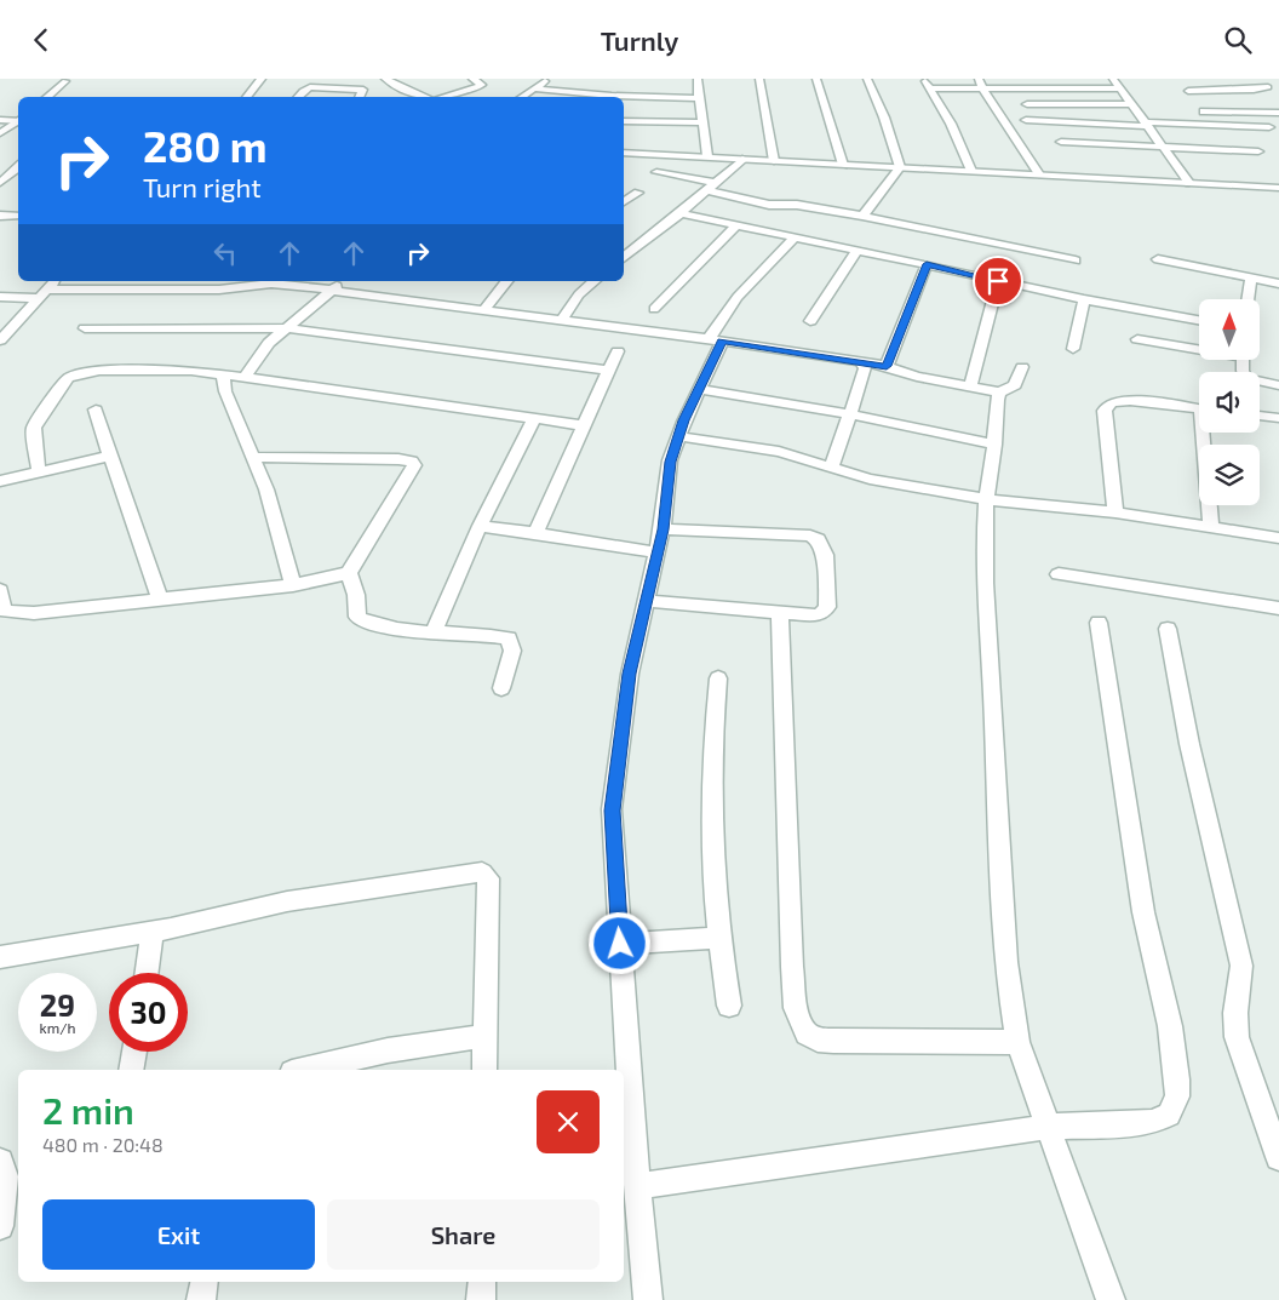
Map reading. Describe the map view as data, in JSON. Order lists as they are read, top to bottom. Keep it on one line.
{"north":"top","page":{"header":"Turnly","turn":["280 m","Turn right"],"speed":"29 km/h","limit":"30","heading":["2 min","480 m · 20:48"],"buttons":["Exit","Share"]}}
